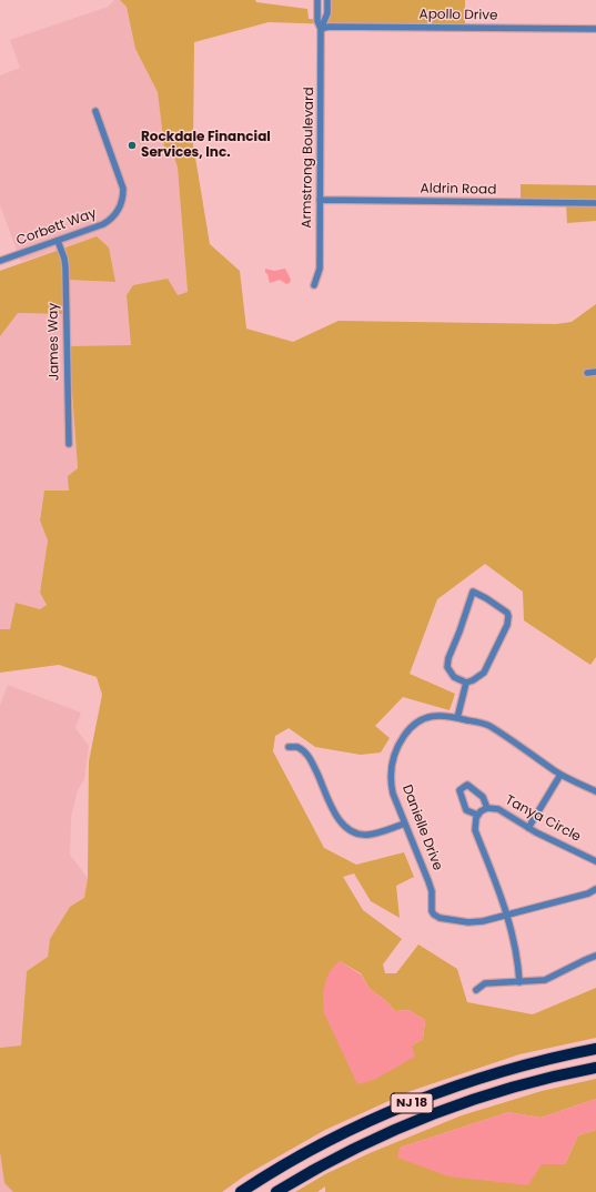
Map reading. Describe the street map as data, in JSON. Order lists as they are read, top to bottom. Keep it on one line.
{"streets":{"highway":["NJ 18"],"street":["Apollo Drive","Armstrong Boulevard","Aldrin Road","Corbett Way","James Way","Tanya Circle","Danielle Drive"]},"crossings":[["Apollo Drive","Armstrong Boulevard"],["Armstrong Boulevard","Aldrin Road"],["Corbett Way","James Way"]],"places":["Rockdale Financial Services, Inc."]}
